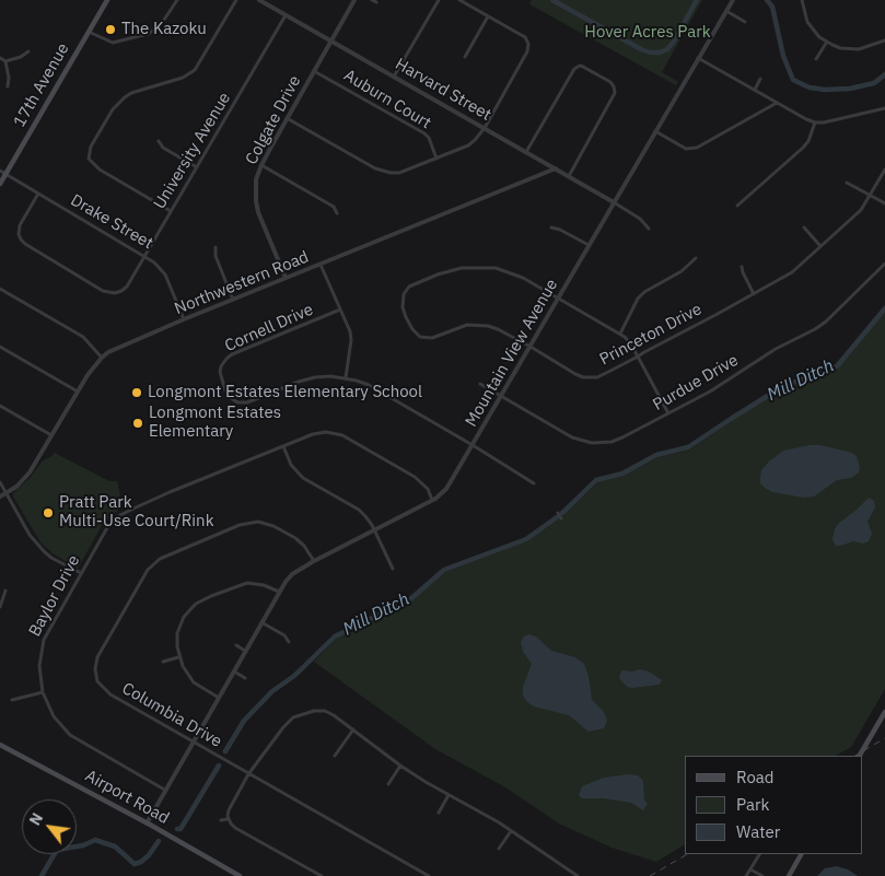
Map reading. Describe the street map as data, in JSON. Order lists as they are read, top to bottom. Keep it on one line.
{"streets":{"main road":["17th Avenue","Airport Road"],"street":["Harvard Street","Auburn Court","Colgate Drive","University Avenue","Drake Street","Northwestern Road","Cornell Drive","Princeton Drive","Mountain View Avenue","Purdue Drive","Baylor Drive","Columbia Drive"]},"crossings":[["17th Avenue","Drake Street"],["Harvard Street","Colgate Drive"],["Harvard Street","University Avenue"],["Harvard Street","Northwestern Road"],["Harvard Street","Mountain View Avenue"],["Auburn Court","Colgate Drive"],["Colgate Drive","Northwestern Road"],["University Avenue","Drake Street"],["Drake Street","Northwestern Road"],["Cornell Drive","Mountain View Avenue"],["Princeton Drive","Mountain View Avenue"],["Mountain View Avenue","Purdue Drive"],["Mountain View Avenue","Baylor Drive"],["Mountain View Avenue","Columbia Drive"],["Mountain View Avenue","Airport Road"]],"water":["Mill Ditch"],"parks":["Hover Acres Park"],"places":["The Kazoku","Longmont Estates Elementary School","Longmont Estates Elementary","Pratt Park Multi-Use Court/Rink"],"legend":["Road","Park","Water"],"north":"top left"}
